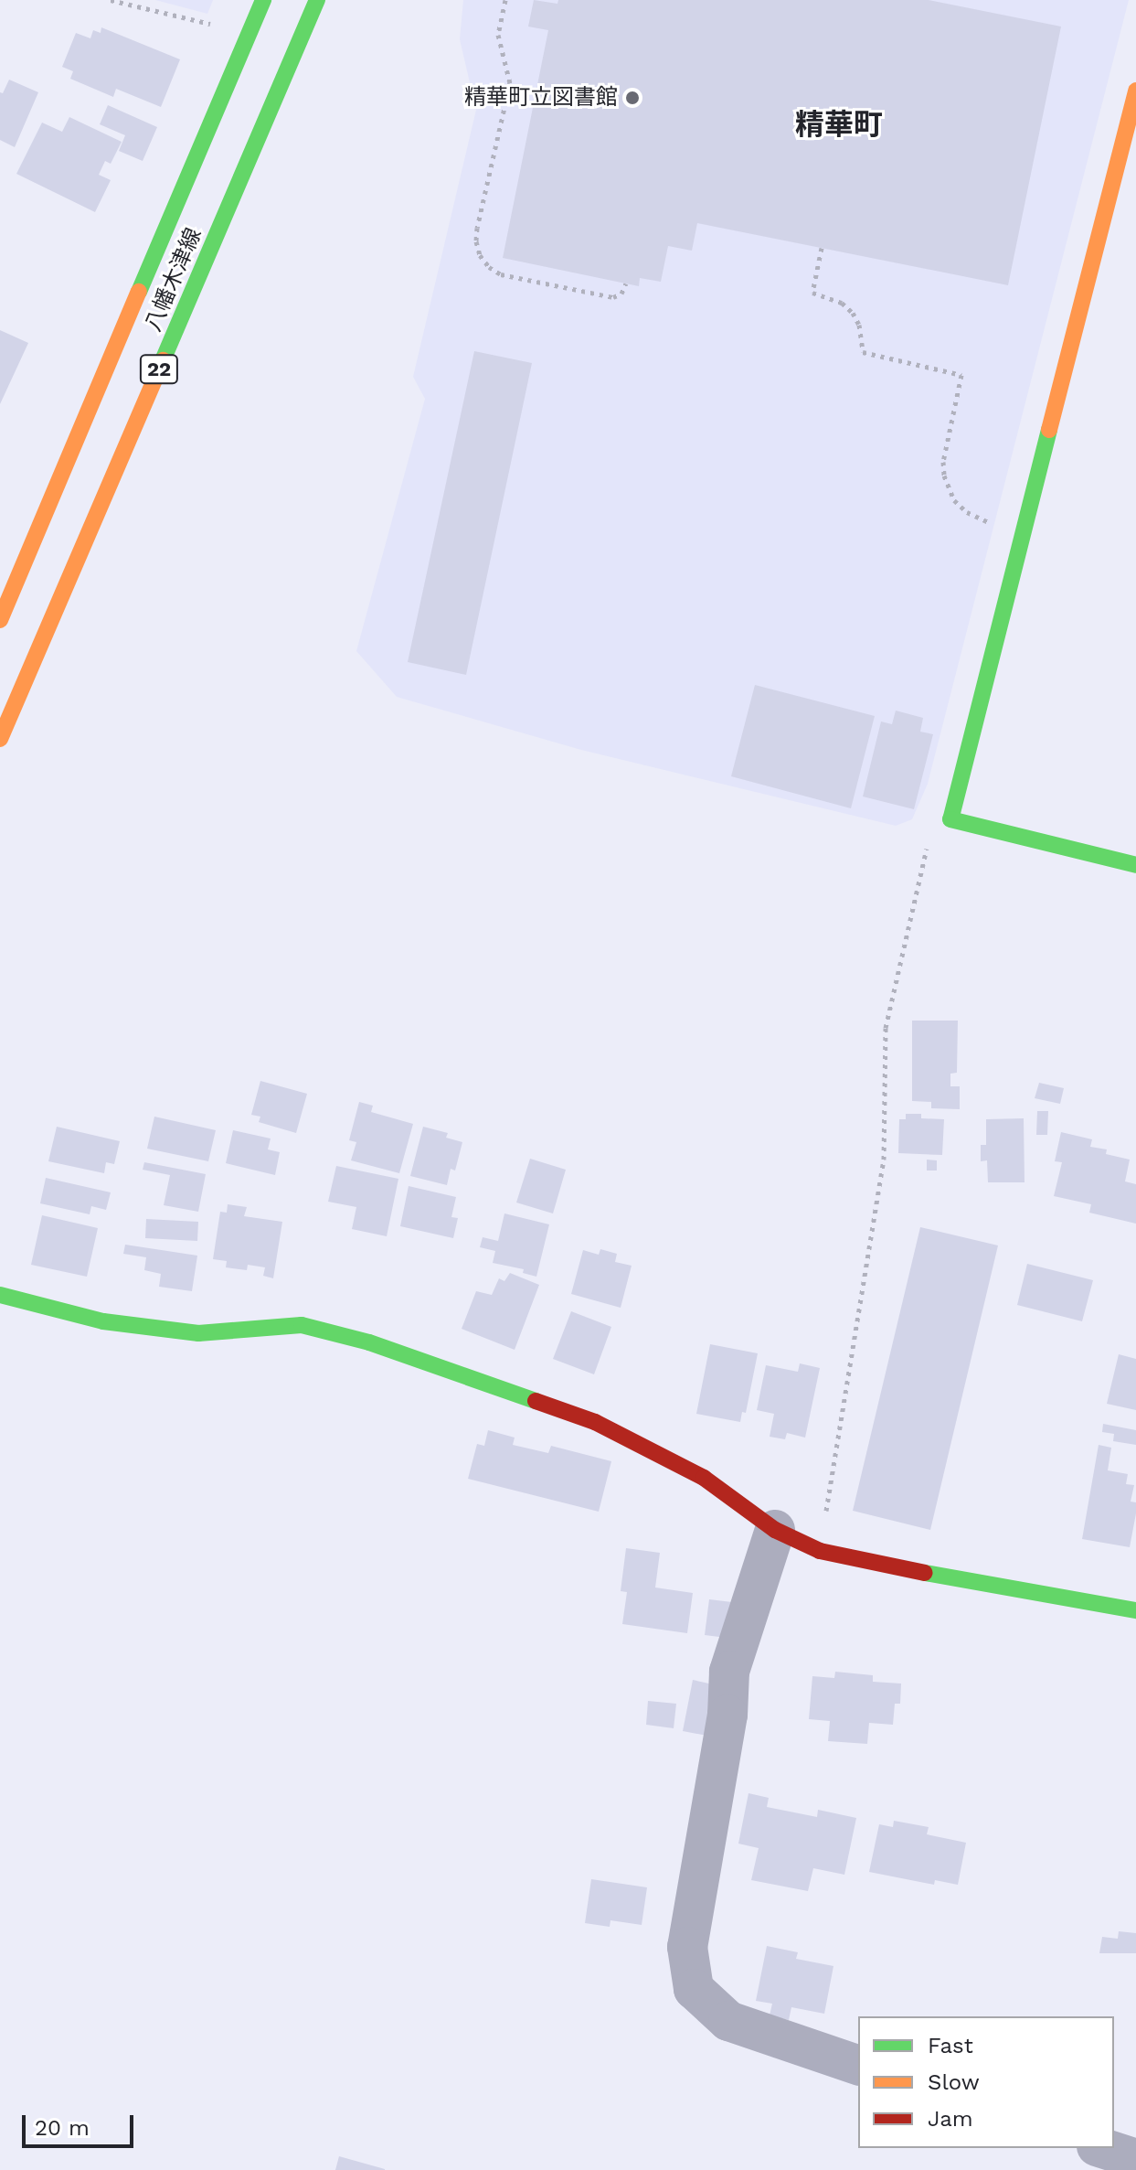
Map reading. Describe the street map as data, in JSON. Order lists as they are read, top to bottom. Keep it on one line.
{"streets":{"street":["八幡木津線","22"]},"districts":["精華町"],"places":["精華町立図書館"],"legend":["Fast","Slow","Jam"],"scale_bar":"20 m"}
